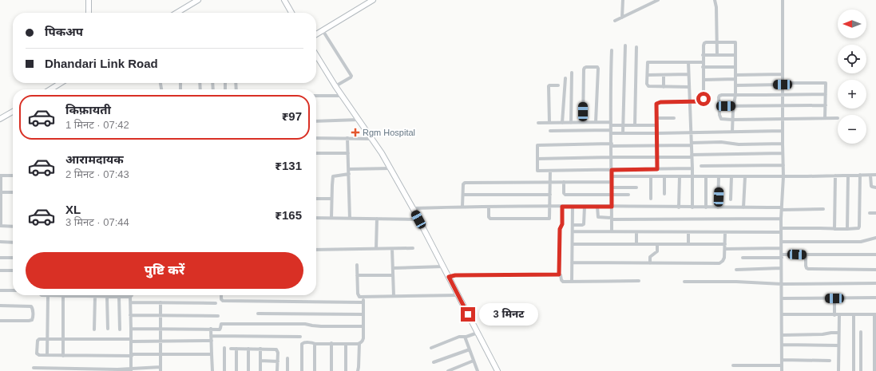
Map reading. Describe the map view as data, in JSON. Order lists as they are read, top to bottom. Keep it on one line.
{"places":{"health":["Rgm Hospital"]},"north":"left","page":{"map_buttons":["+","−"],"banner":["पिकअप","Dhandari Link Road"],"list":[{"name":"किफ़ायती","note":"1 मिनट · 07:42","value":"₹97"},{"name":"आरामदायक","note":"2 मिनट · 07:43","value":"₹131"},{"name":"XL","note":"3 मिनट · 07:44","value":"₹165"}],"buttons":"पुष्टि करें","bubble":"3 मिनट"}}
